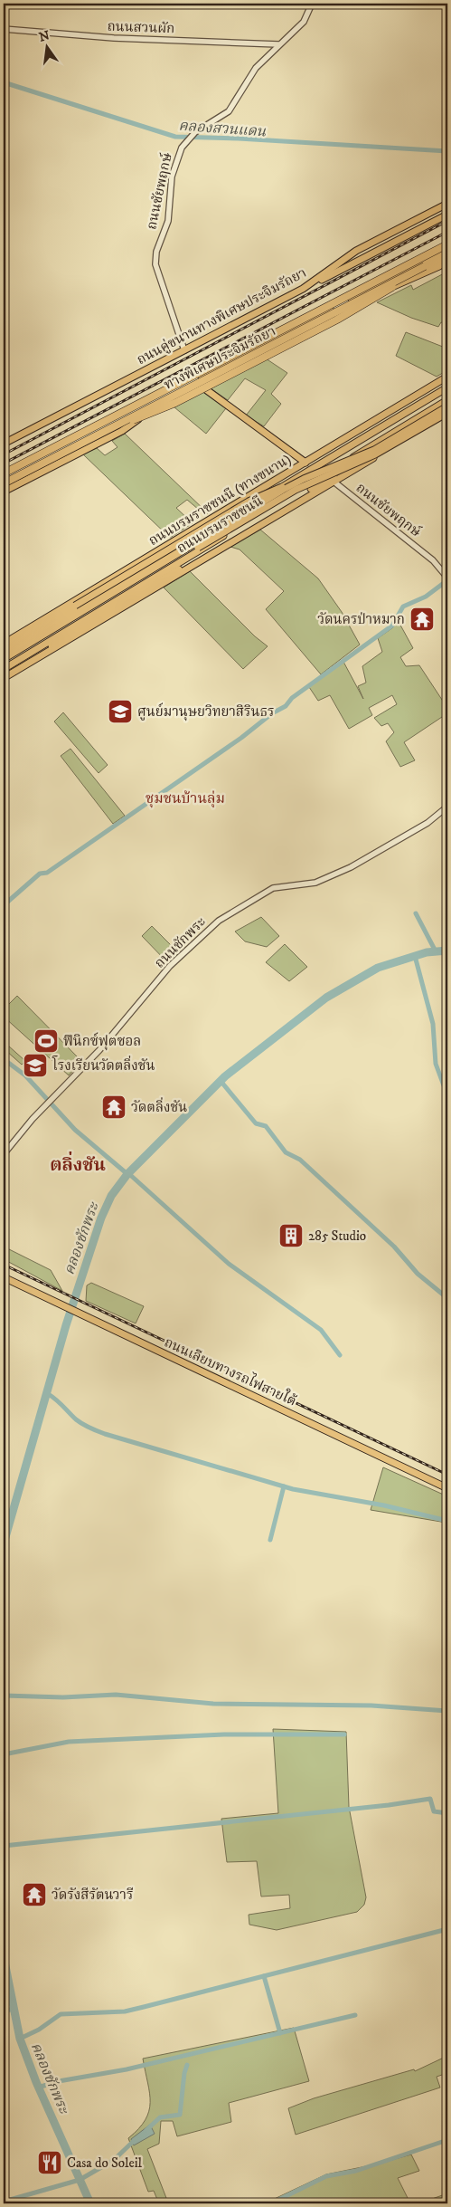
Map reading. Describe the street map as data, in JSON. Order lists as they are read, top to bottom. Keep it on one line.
{"streets":{"highway":["ทางพิเศษประจิมรัถยา"],"main road":["ถนนคู่ขนานทางพิเศษประจิมรัถยา","ถนนบรมราชชนนี (ทางขนาน)","ถนนบรมราชชนนี","ถนนเลียบทางรถไฟสายใต้"],"street":["ถนนสวนผัก","ถนนชัยพฤกษ์","ถนนชักพระ"]},"crossings":[["ถนนสวนผัก","ถนนชัยพฤกษ์"],["ถนนชัยพฤกษ์","ถนนคู่ขนานทางพิเศษประจิมรัถยา"]],"districts":["ชุมชนบ้านลุ่ม","ตลิ่งชัน"],"water":["คลองสวนแดน","คลองชักพระ"],"places":{"temple":["วัดนครป่าหมาก","วัดตลิ่งชัน","วัดรังสีรัตนวารี"],"school or university":["ศูนย์มานุษยวิทยาสิรินธร","โรงเรียนวัดตลิ่งชัน"],"sports":["ฟีนิกซ์ฟุตซอล"],"building":["285 Studio"],"restaurant":["Casa do Soleil"]},"north":"top"}
